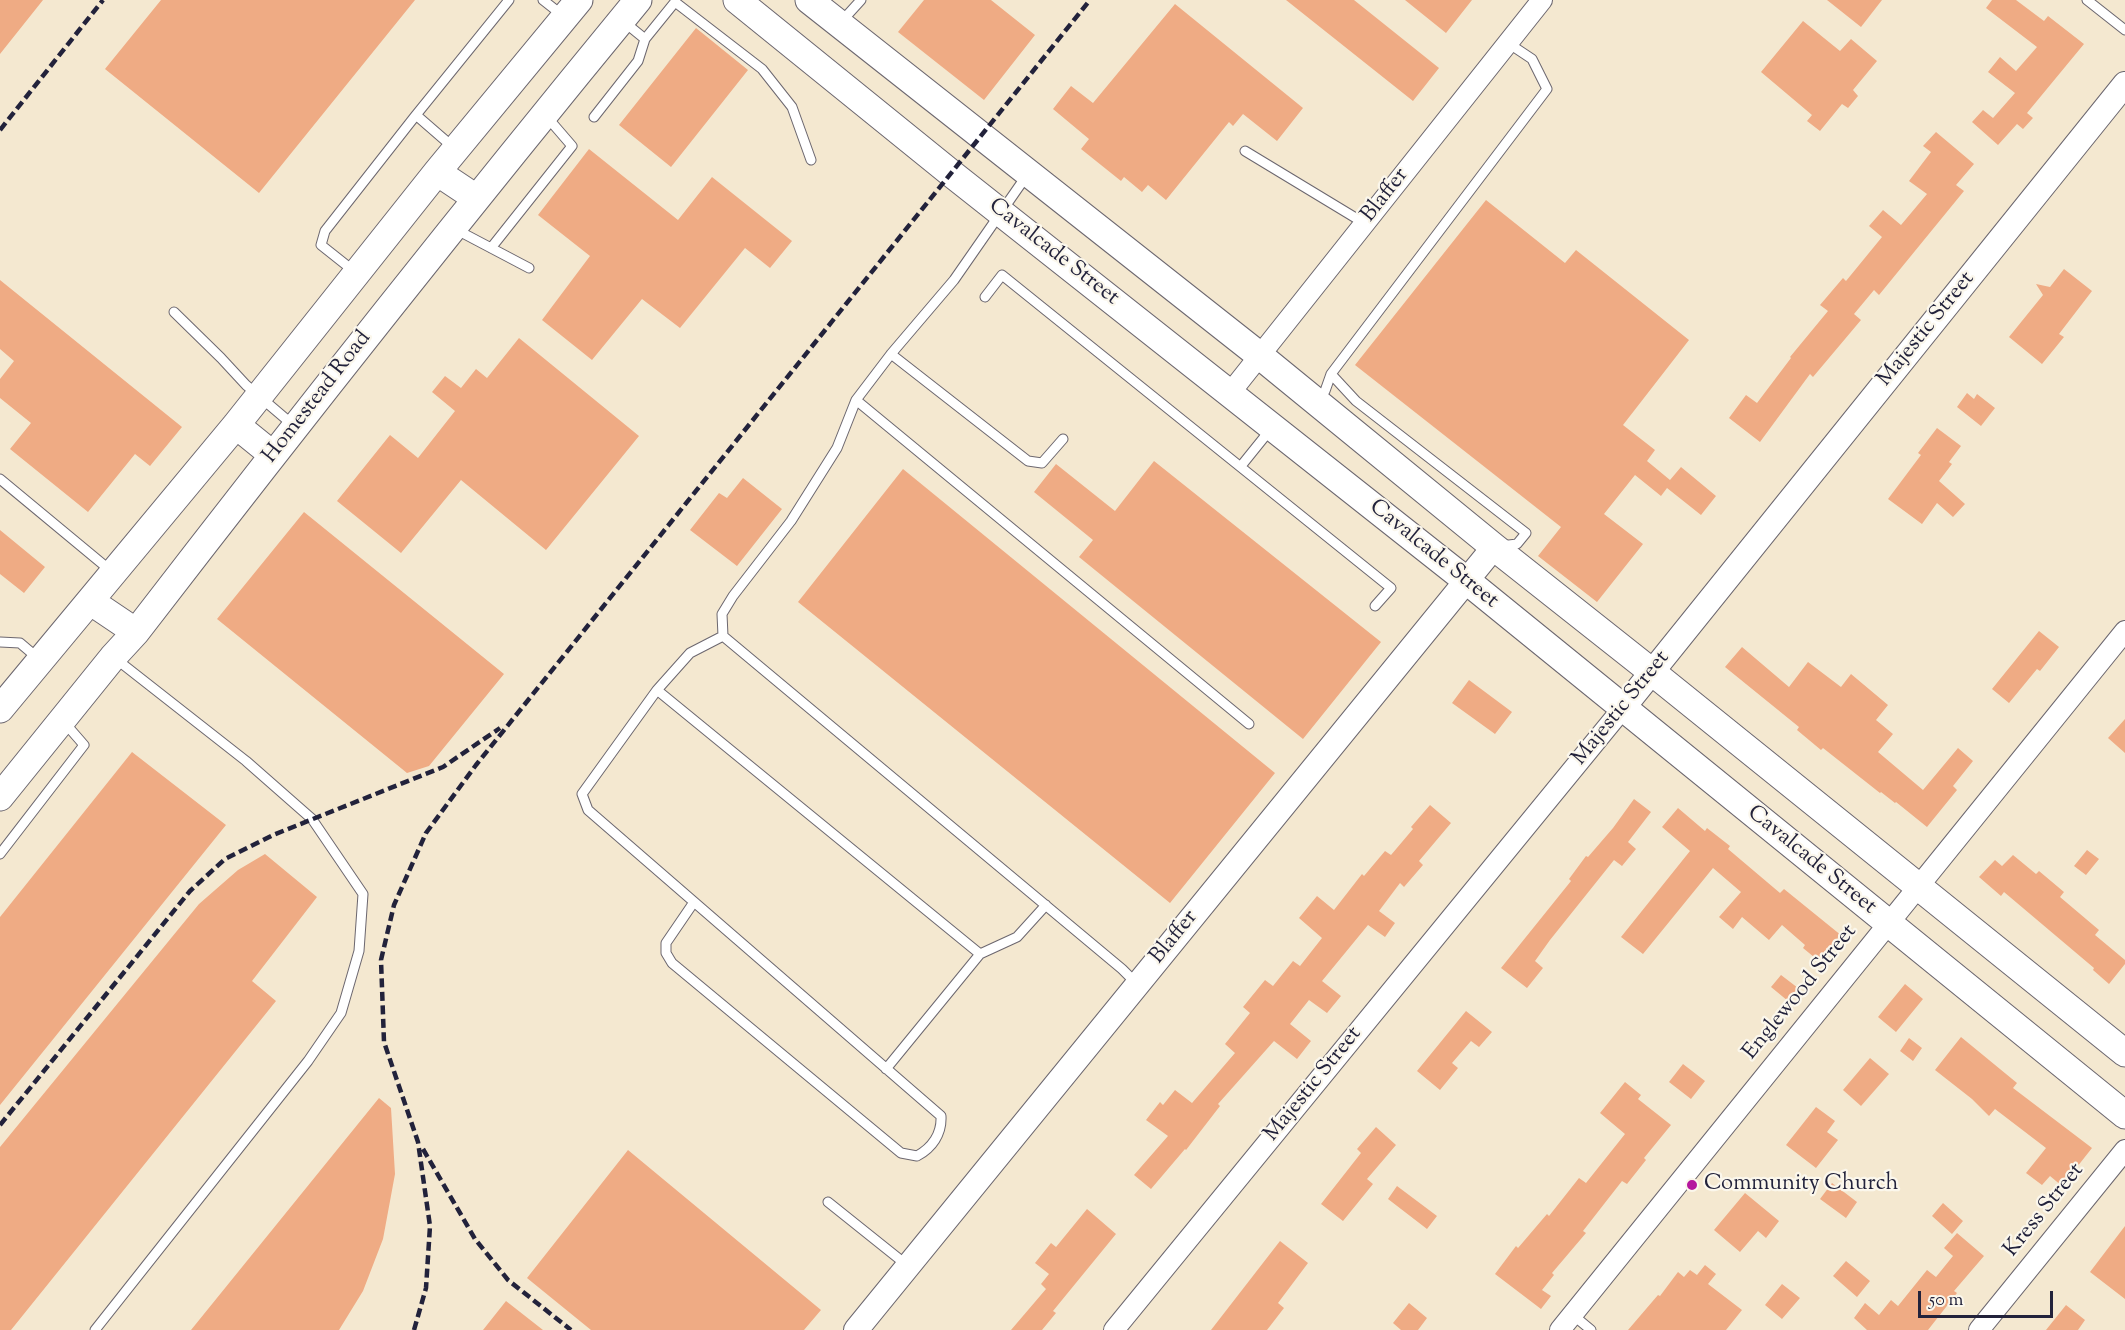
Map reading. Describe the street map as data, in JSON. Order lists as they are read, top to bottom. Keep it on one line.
{"streets":{"main road":["Cavalcade Street","Homestead Road"],"street":["Blaffer","Majestic Street","Englewood Street","Kress Street"]},"crossings":[["Blaffer","Cavalcade Street"],["Cavalcade Street","Majestic Street"],["Cavalcade Street","Englewood Street"]],"places":["Community Church"],"scale_bar":"50 m"}
